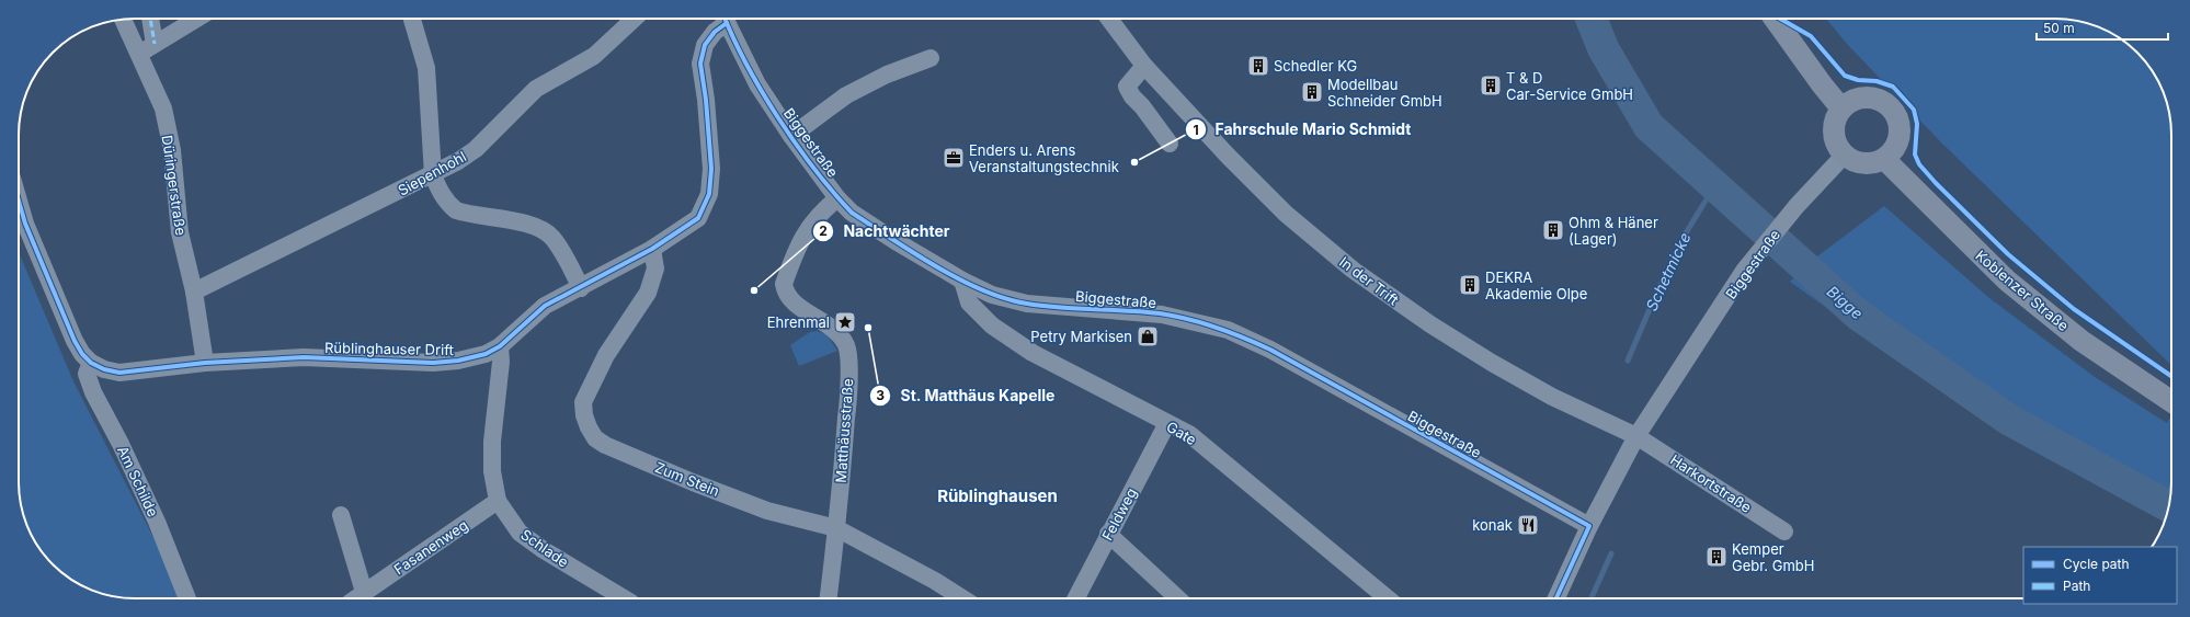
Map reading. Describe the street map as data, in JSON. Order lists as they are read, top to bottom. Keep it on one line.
{"streets":{"main road":["Koblenzer Straße"],"street":["Biggestraße","Siepenhohl","Düringerstraße","In der Trift","Rüblinghauser Drift","Matthäusstraße","Gate","Zum Stein","Am Schilde","Harkortstraße","Feldweg","Fasanenweg","Schlade"]},"crossings":[["Biggestraße","In der Trift"],["Biggestraße","Koblenzer Straße"],["Biggestraße","Matthäusstraße"],["Biggestraße","Gate"],["Biggestraße","Harkortstraße"],["Siepenhohl","Düringerstraße"],["Düringerstraße","Rüblinghauser Drift"],["In der Trift","Harkortstraße"],["Rüblinghauser Drift","Zum Stein"],["Rüblinghauser Drift","Am Schilde"],["Rüblinghauser Drift","Schlade"],["Matthäusstraße","Zum Stein"],["Gate","Feldweg"],["Fasanenweg","Schlade"]],"districts":["Rüblinghausen"],"water":["Schetmicke","Bigge"],"places":{"building":["Schedler KG","T & D Car-Service GmbH","Modellbau Schneider GmbH","Ohm & Häner (Lager)","DEKRA Akademie Olpe","Kemper Gebr. GmbH"],"office":["Enders u. Arens Veranstaltungstechnik"],"other":["Fahrschule Mario Schmidt","Nachtwächter","St. Matthäus Kapelle"],"place":["Ehrenmal"],"shop":["Petry Markisen"],"restaurant":["konak"]},"legend":["Cycle path","Path"],"scale_bar":"50 m"}
